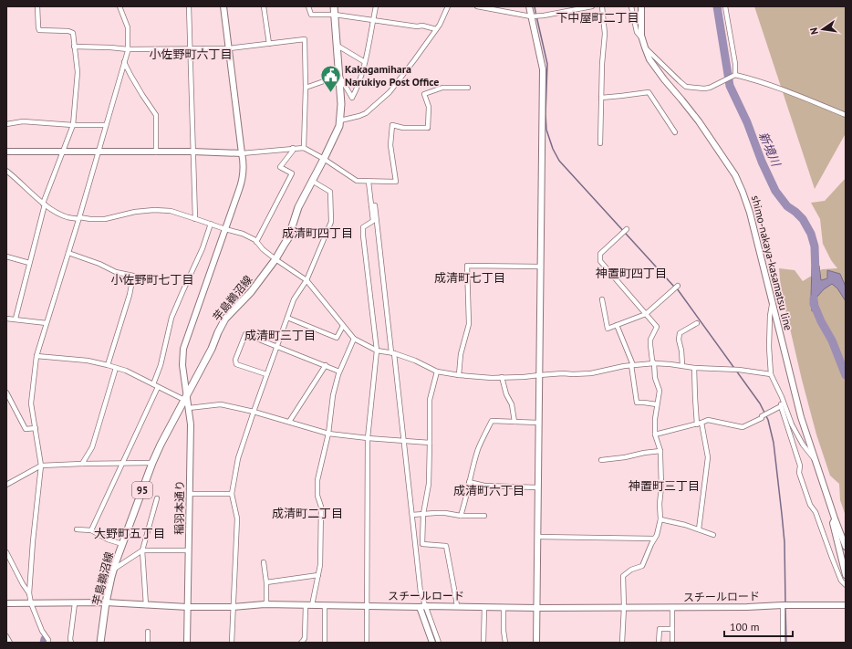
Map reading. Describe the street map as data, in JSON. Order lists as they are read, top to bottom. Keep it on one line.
{"streets":{"main road":["芋島鵜沼線","95"],"street":["shimo-nakaya-kasamatsu line","稲羽本通り","スチールロード"]},"crossings":[["芋島鵜沼線","稲羽本通り"],["芋島鵜沼線","スチールロード"],["稲羽本通り","スチールロード"]],"districts":["下中屋町二丁目","小佐野町六丁目","成清町四丁目","神置町四丁目","成清町七丁目","小佐野町七丁目","成清町三丁目","神置町三丁目","成清町六丁目","成清町二丁目","大野町五丁目"],"water":["新境川"],"places":{"public building":["Kakagamihara Narukiyo Post Office"]},"scale_bar":"100 m","north":"left"}
